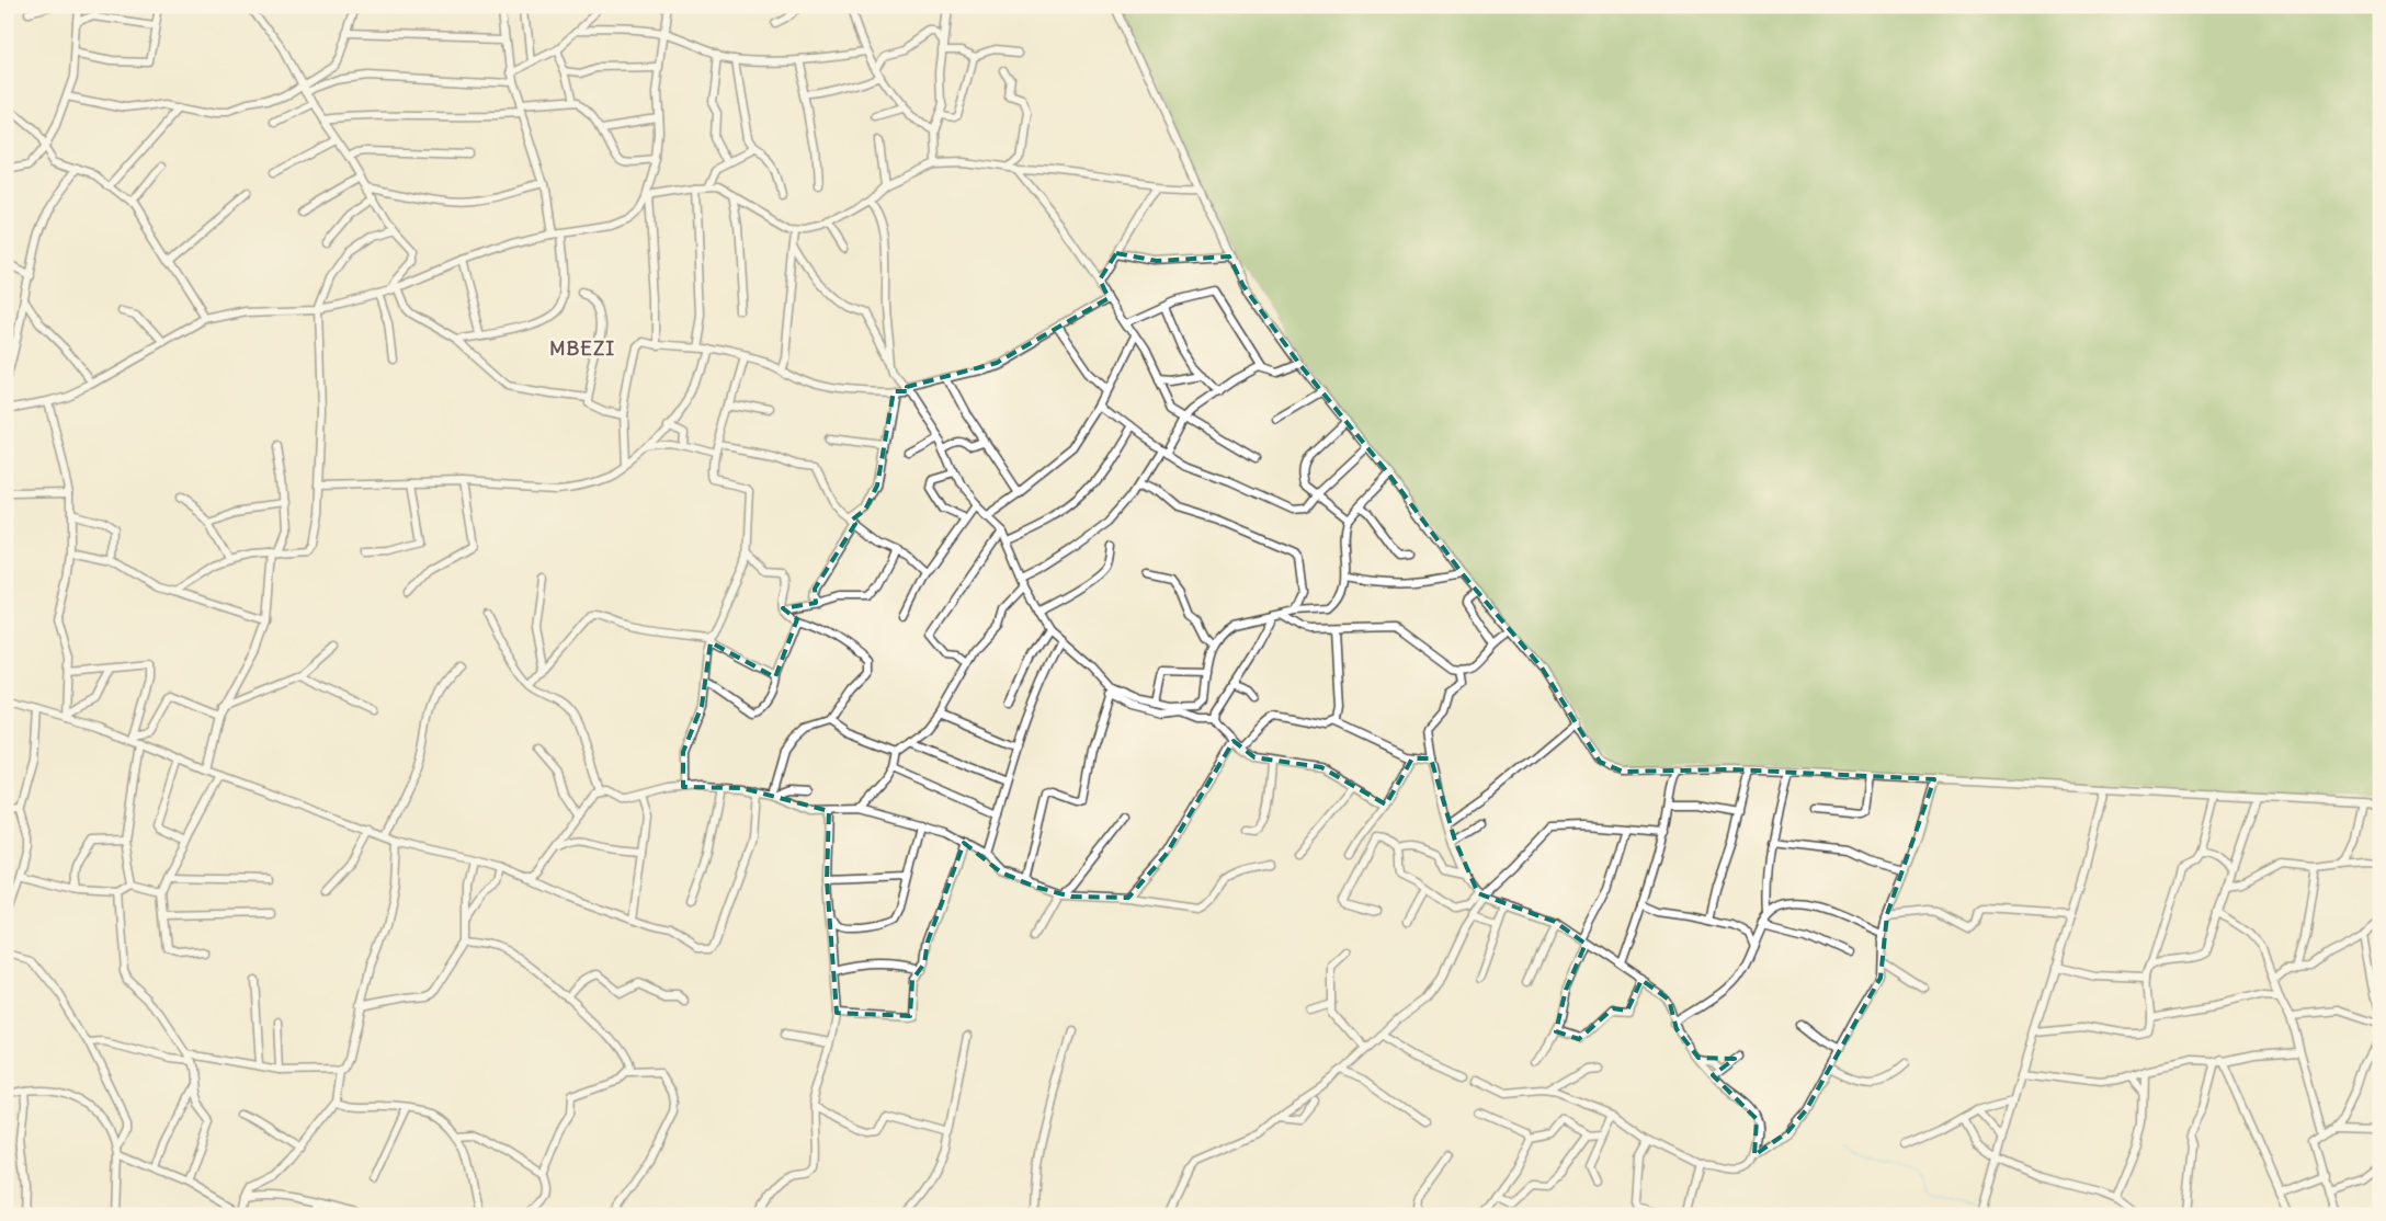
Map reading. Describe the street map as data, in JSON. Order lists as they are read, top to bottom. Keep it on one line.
{"districts":["MBEZI"]}
